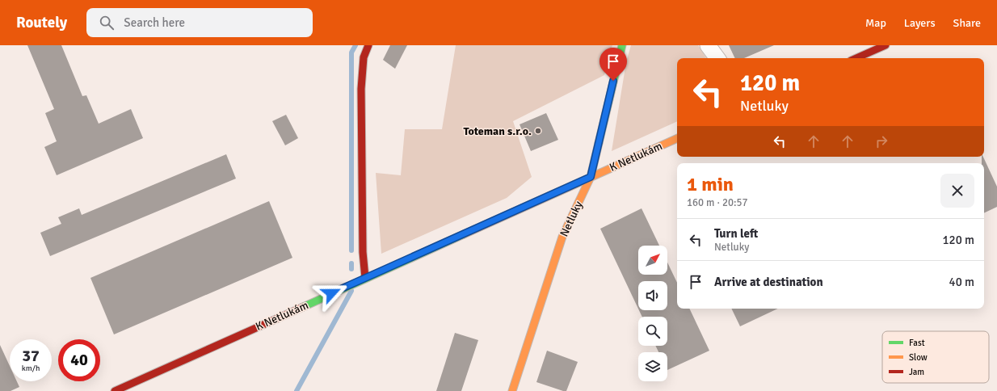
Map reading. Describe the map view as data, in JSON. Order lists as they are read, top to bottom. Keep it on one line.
{"streets":{"street":["K Netlukám","Netluky"]},"crossings":[["K Netlukám","Netluky"]],"places":["Toteman s.r.o."],"legend":["Fast","Slow","Jam"],"north":"top right","page":{"header":"Routely","search":"Search here","nav":["Map","Layers","Share"],"turn":["120 m","Netluky"],"heading":["1 min","160 m · 20:57"],"list":[{"name":"Turn left","note":"Netluky","value":"120 m"},{"name":"Arrive at destination","value":"40 m"}],"speed":"37 km/h","limit":"40"}}
